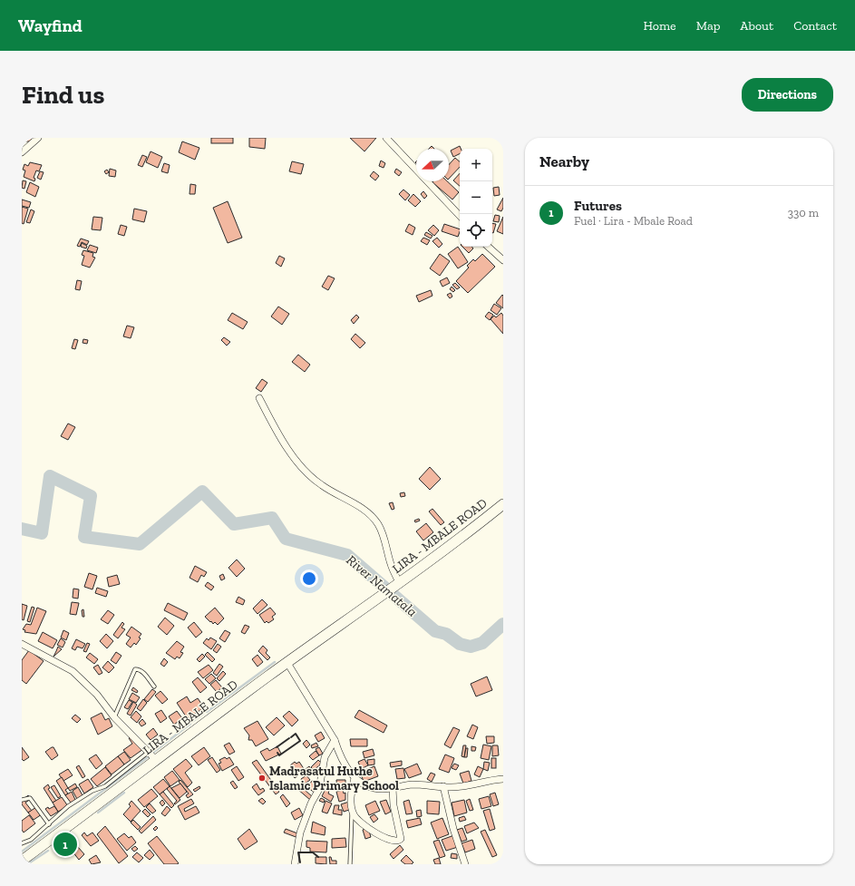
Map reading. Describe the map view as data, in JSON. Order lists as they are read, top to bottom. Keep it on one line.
{"streets":{"main road":["LIRA - MBALE ROAD"]},"water":["River Namatala"],"places":["Madrasatul Huthe Islamic Primary School"],"north":"left","page":{"header":"Wayfind","nav":["Home","Map","About","Contact"],"buttons":"Directions","title":"Find us","heading":"Nearby","map_buttons":["+","−"],"list":[{"mark":"1","name":"Futures","note":"Fuel · Lira - Mbale Road","value":"330 m"}],"pins":"1"}}
